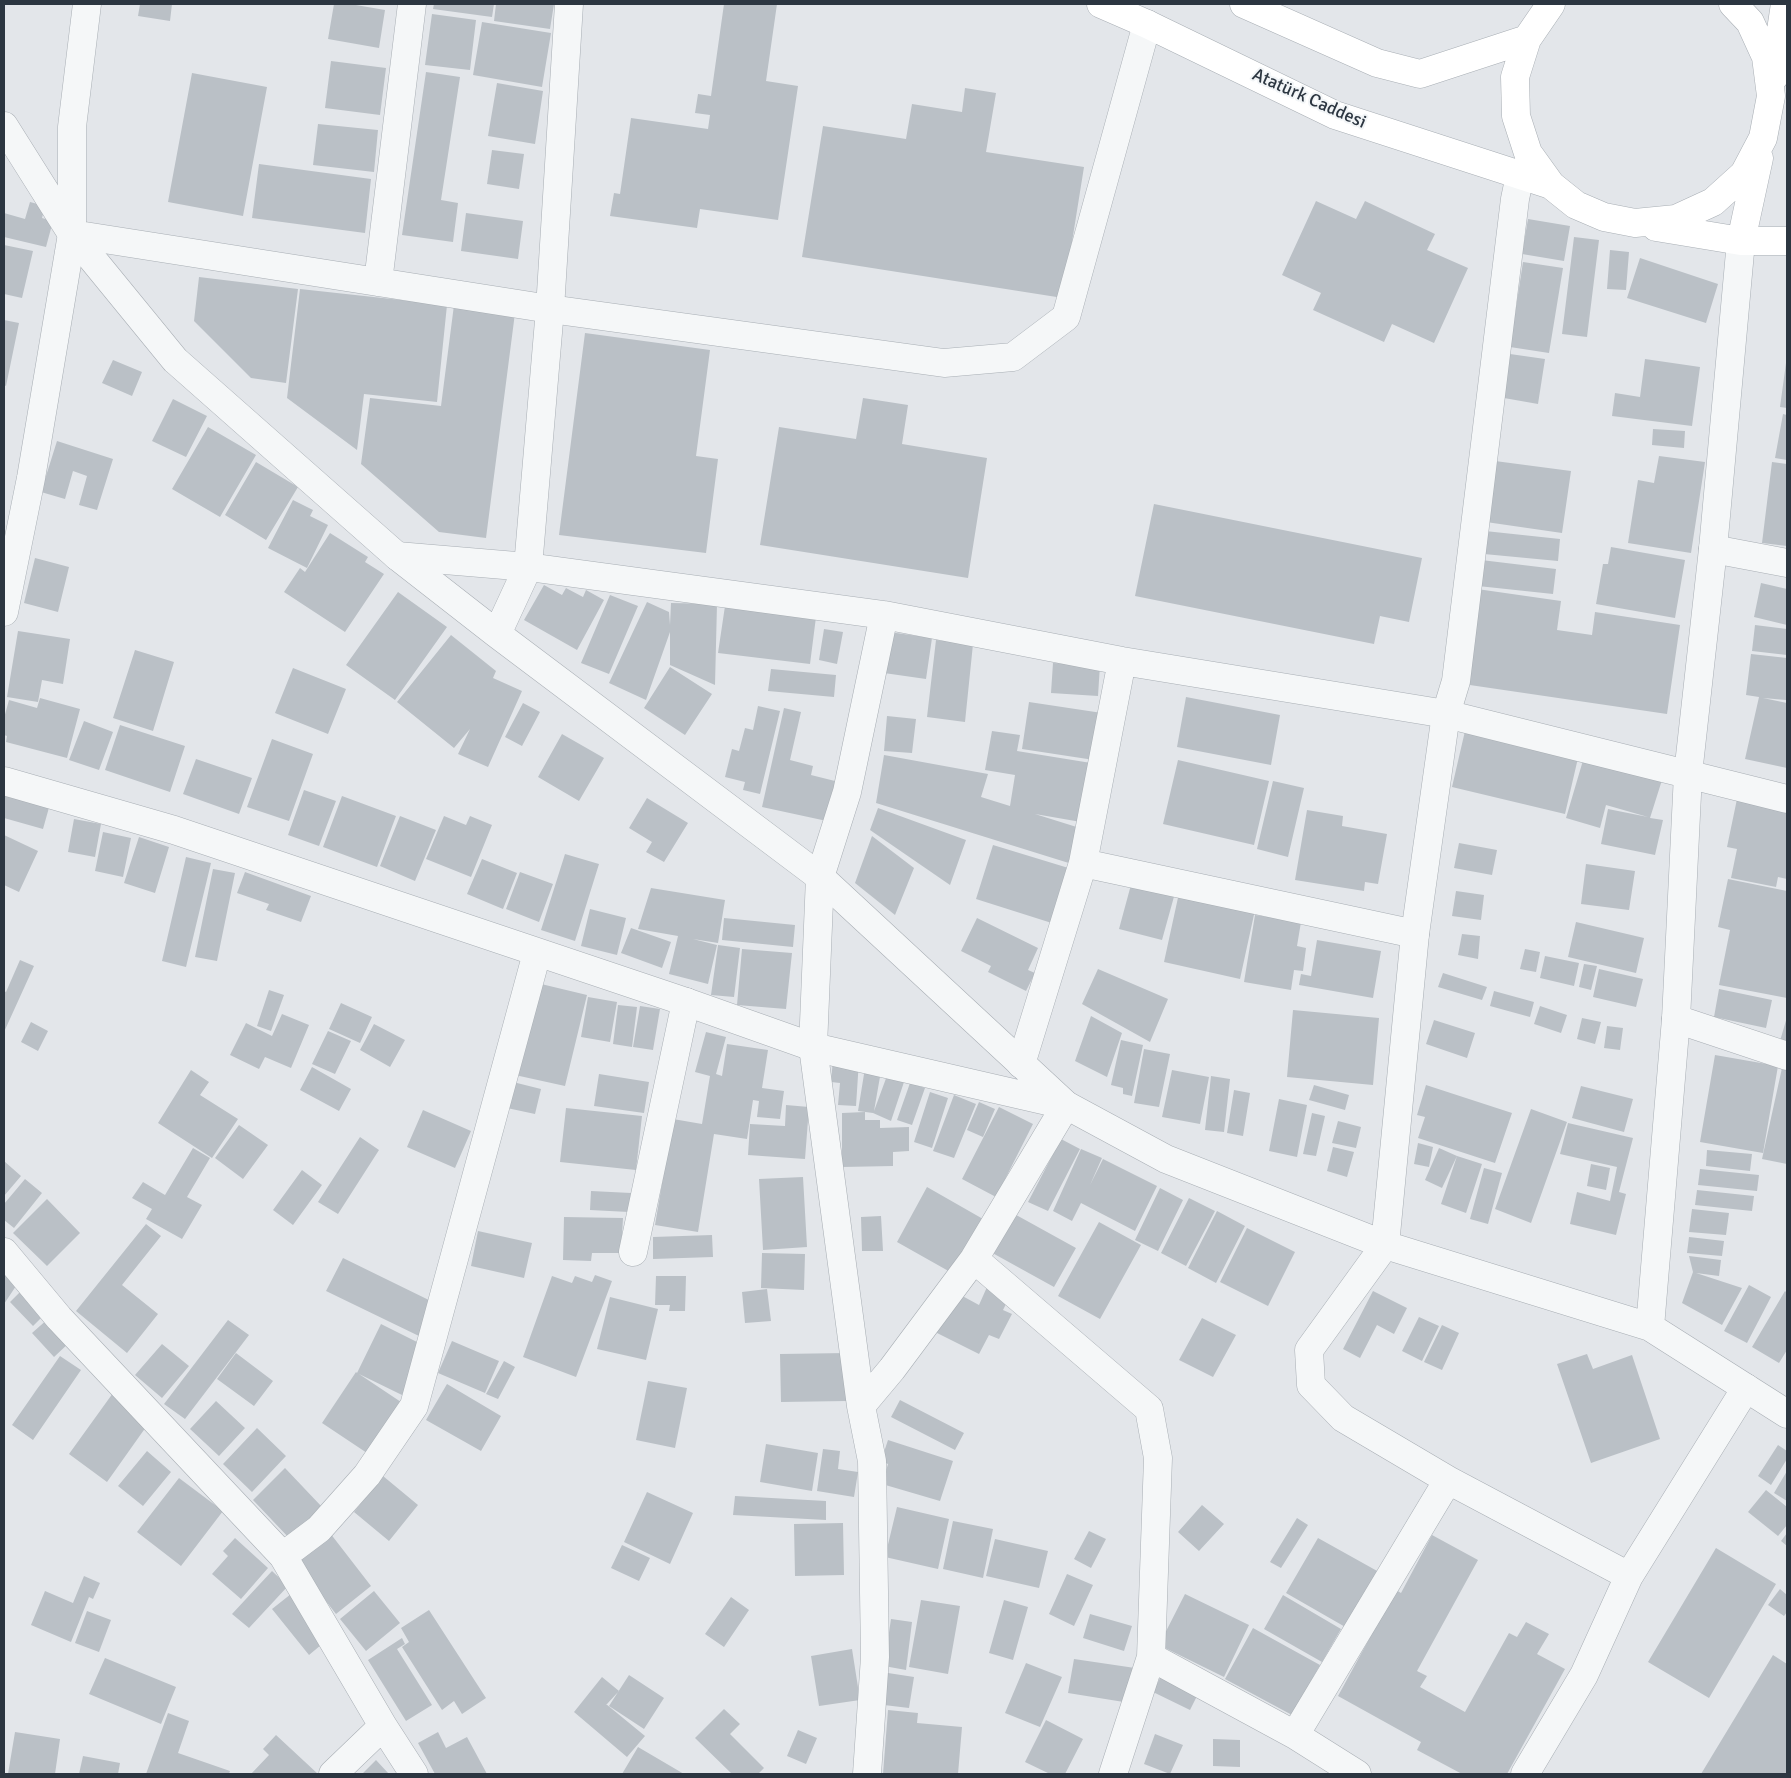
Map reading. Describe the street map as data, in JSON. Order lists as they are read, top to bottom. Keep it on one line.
{"streets":{"main road":["Atatürk Caddesi"]}}
